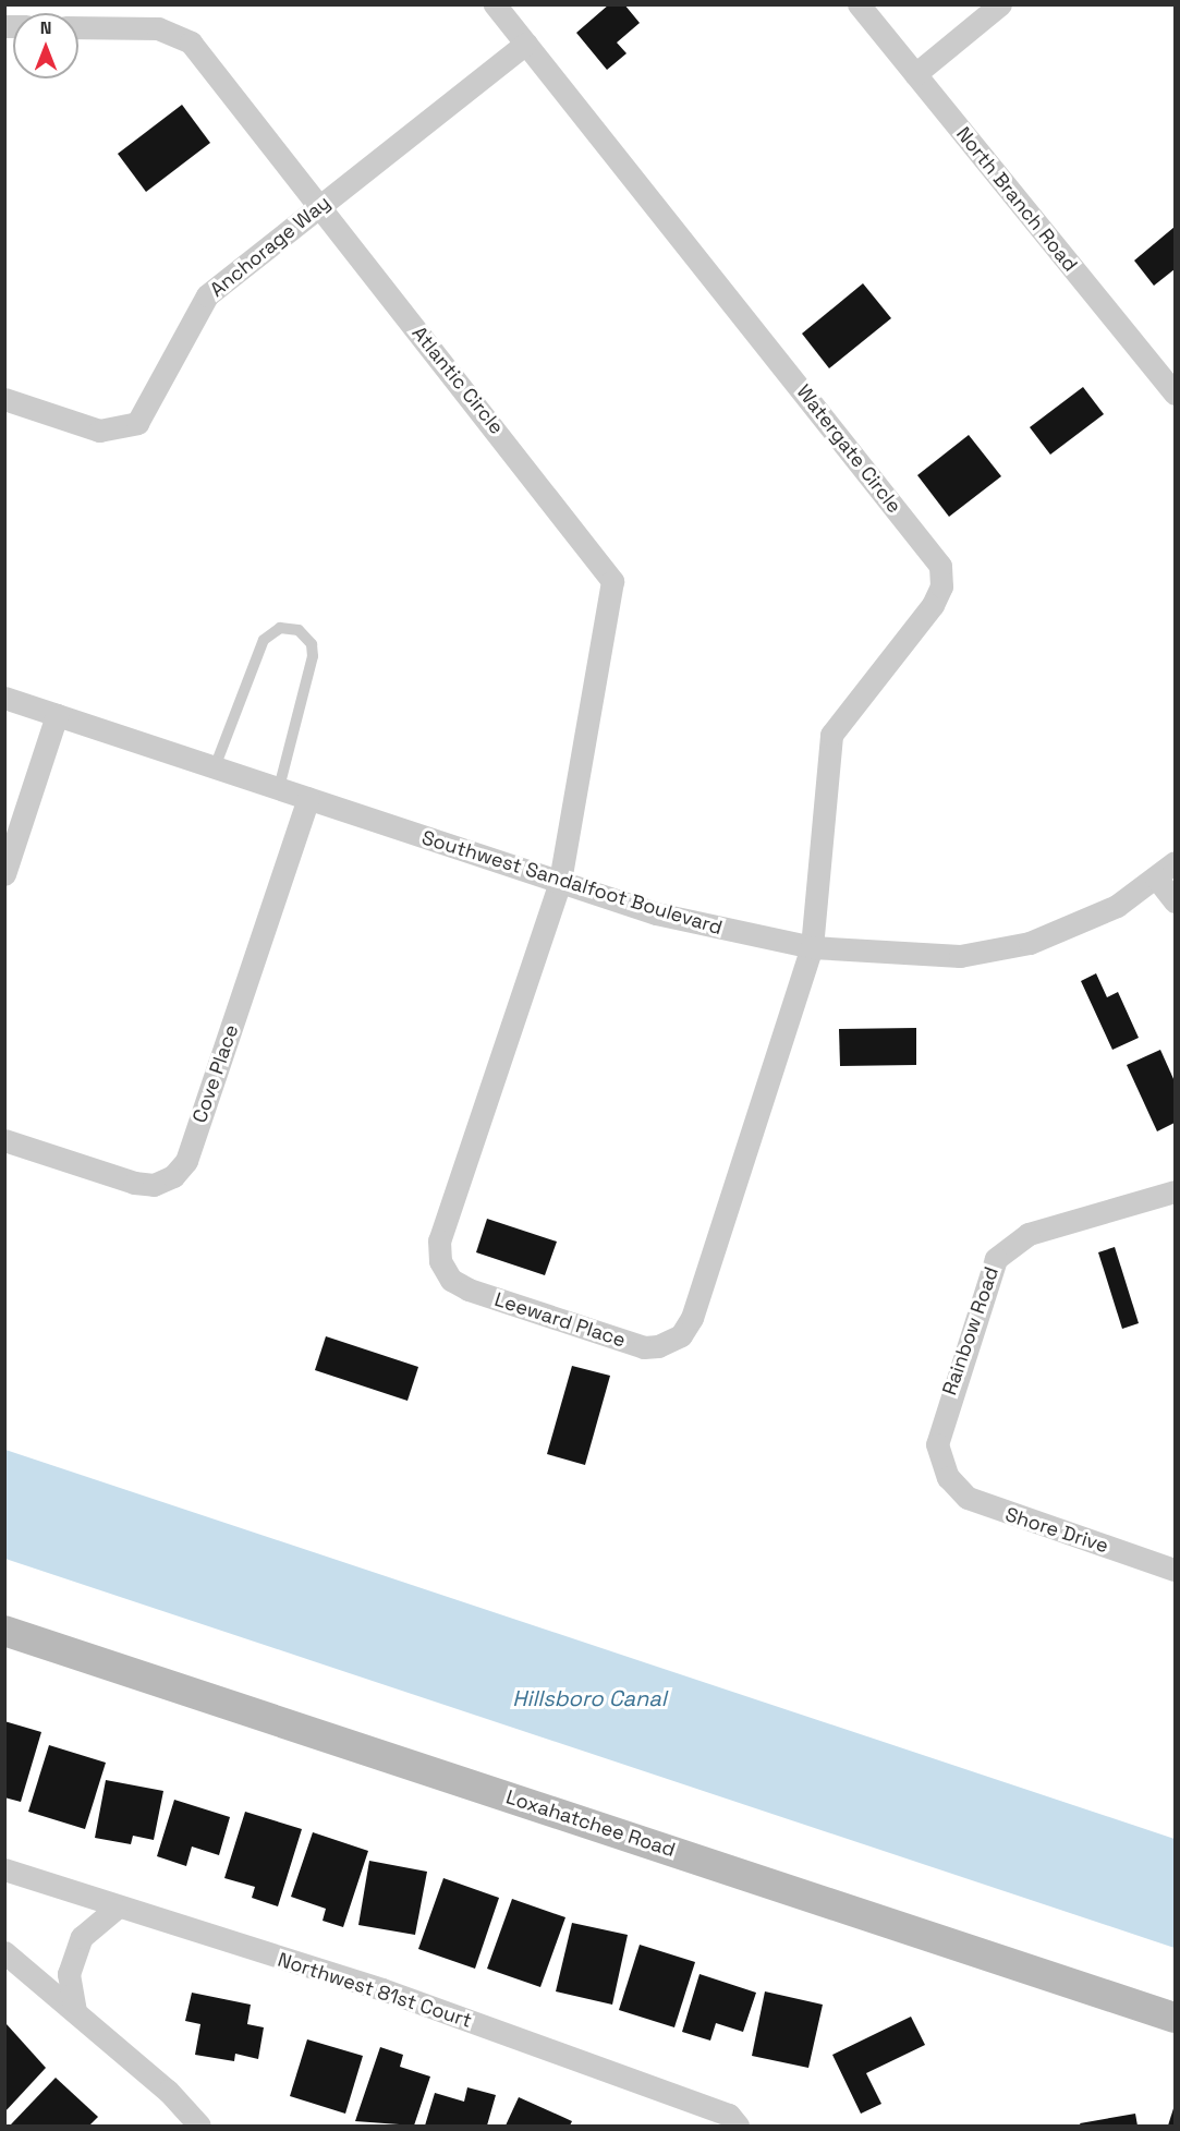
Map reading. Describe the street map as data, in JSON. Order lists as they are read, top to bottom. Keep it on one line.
{"streets":{"main road":["Loxahatchee Road"],"street":["North Branch Road","Anchorage Way","Atlantic Circle","Watergate Circle","Southwest Sandalfoot Boulevard","Cove Place","Leeward Place","Rainbow Road","Shore Drive","Northwest 81st Court"]},"crossings":[["Anchorage Way","Atlantic Circle"],["Anchorage Way","Watergate Circle"],["Atlantic Circle","Southwest Sandalfoot Boulevard"],["Atlantic Circle","Leeward Place"],["Watergate Circle","Southwest Sandalfoot Boulevard"],["Watergate Circle","Leeward Place"],["Southwest Sandalfoot Boulevard","Cove Place"],["Southwest Sandalfoot Boulevard","Leeward Place"],["Rainbow Road","Shore Drive"]],"water":["Hillsboro Canal"],"north":"top"}
